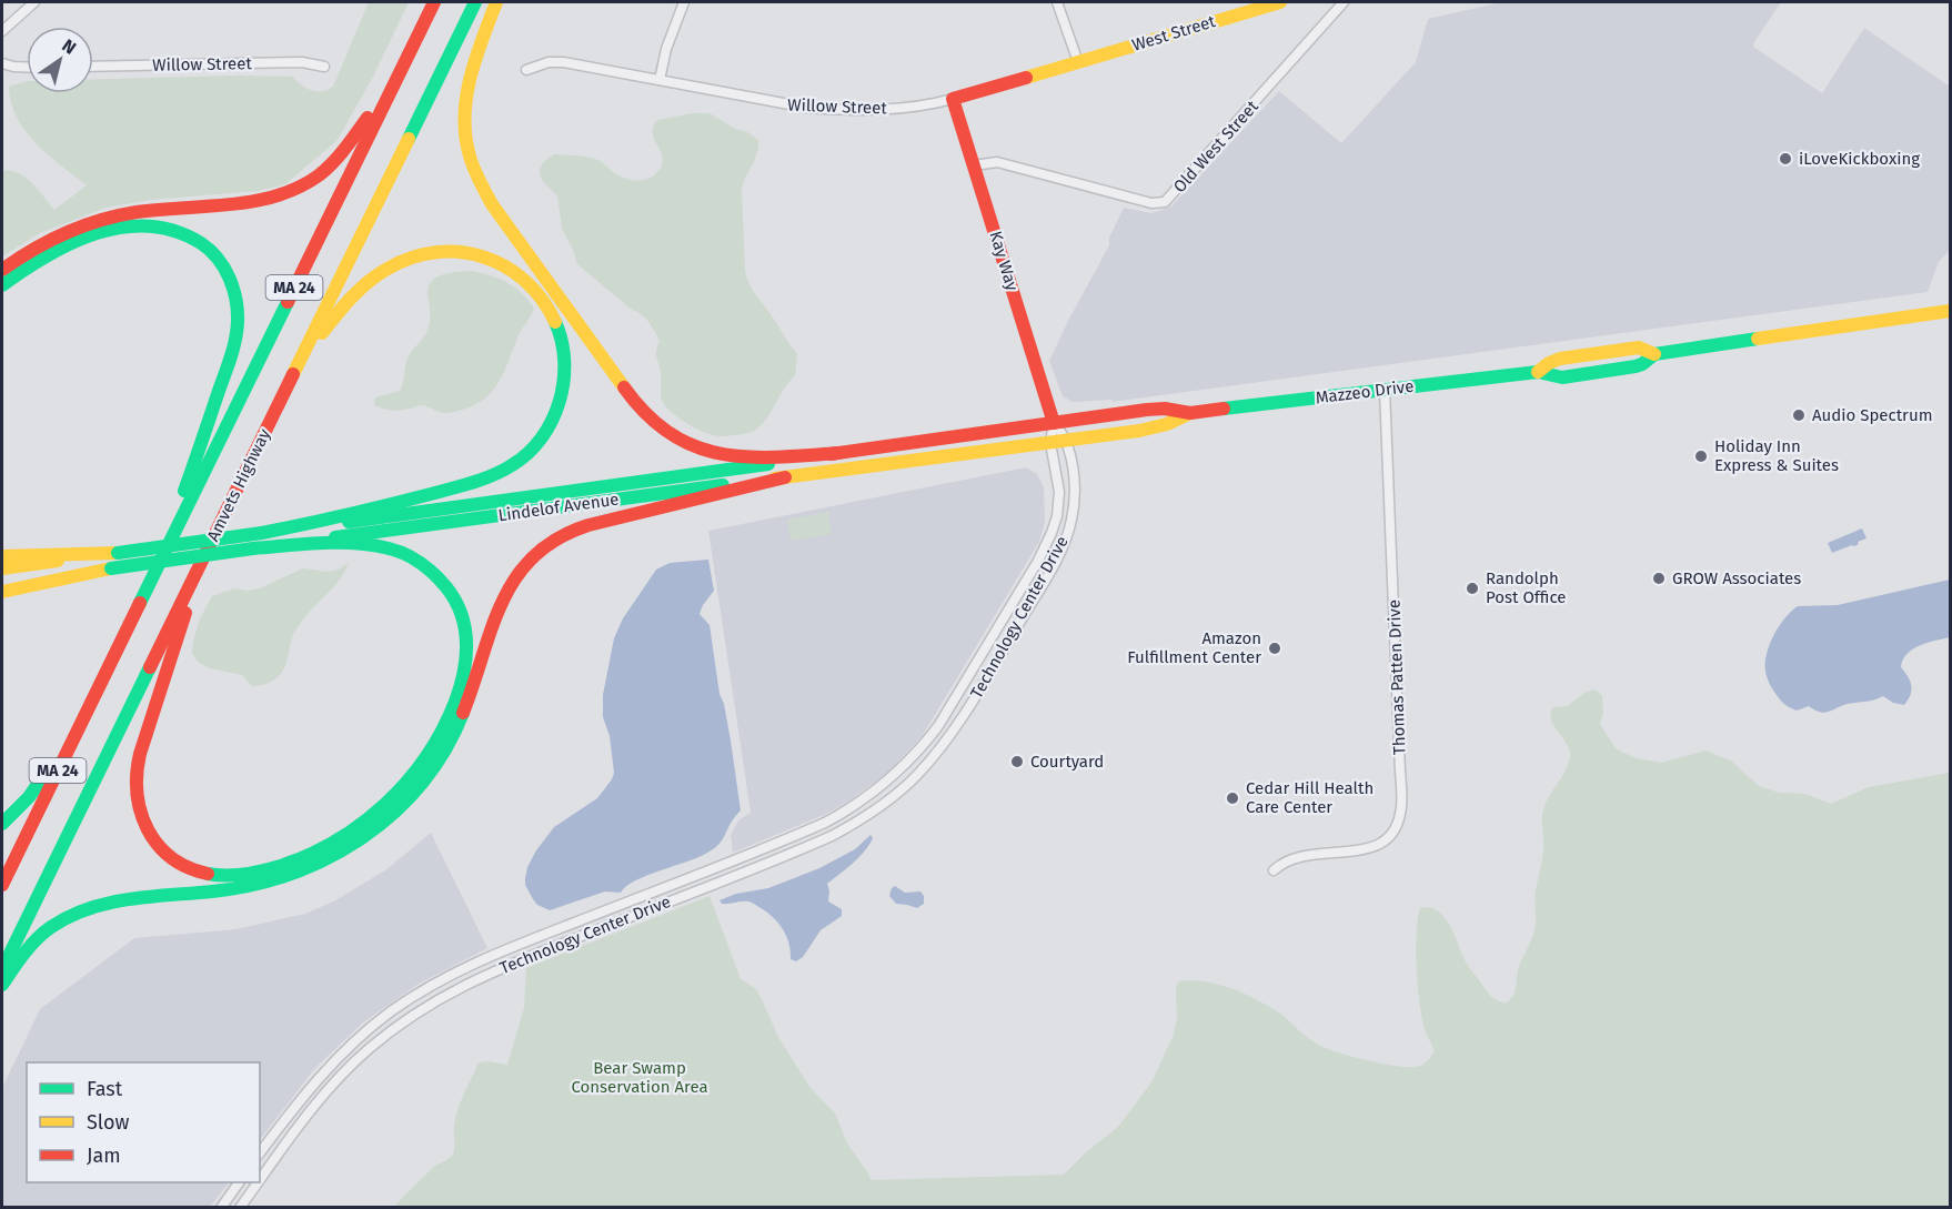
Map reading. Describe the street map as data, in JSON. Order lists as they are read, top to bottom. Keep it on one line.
{"streets":{"main road":["West Street","Willow Street","Kay Way","MA 24","Mazzeo Drive","Amvets Highway","Lindelof Avenue"],"street":["Old West Street","Technology Center Drive","Thomas Patten Drive"]},"crossings":[["West Street","Willow Street"],["Willow Street","Kay Way"],["Old West Street","Kay Way"],["Kay Way","Lindelof Avenue"],["Kay Way","Technology Center Drive"],["Mazzeo Drive","Lindelof Avenue"],["Mazzeo Drive","Thomas Patten Drive"],["Lindelof Avenue","Technology Center Drive"]],"parks":["Bear Swamp Conservation Area"],"places":["iLoveKickboxing","Audio Spectrum","Holiday Inn Express & Suites","GROW Associates","Randolph Post Office","Amazon Fulfillment Center","Courtyard","Cedar Hill Health Care Center"],"legend":["Fast","Slow","Jam"],"north":"top right"}
